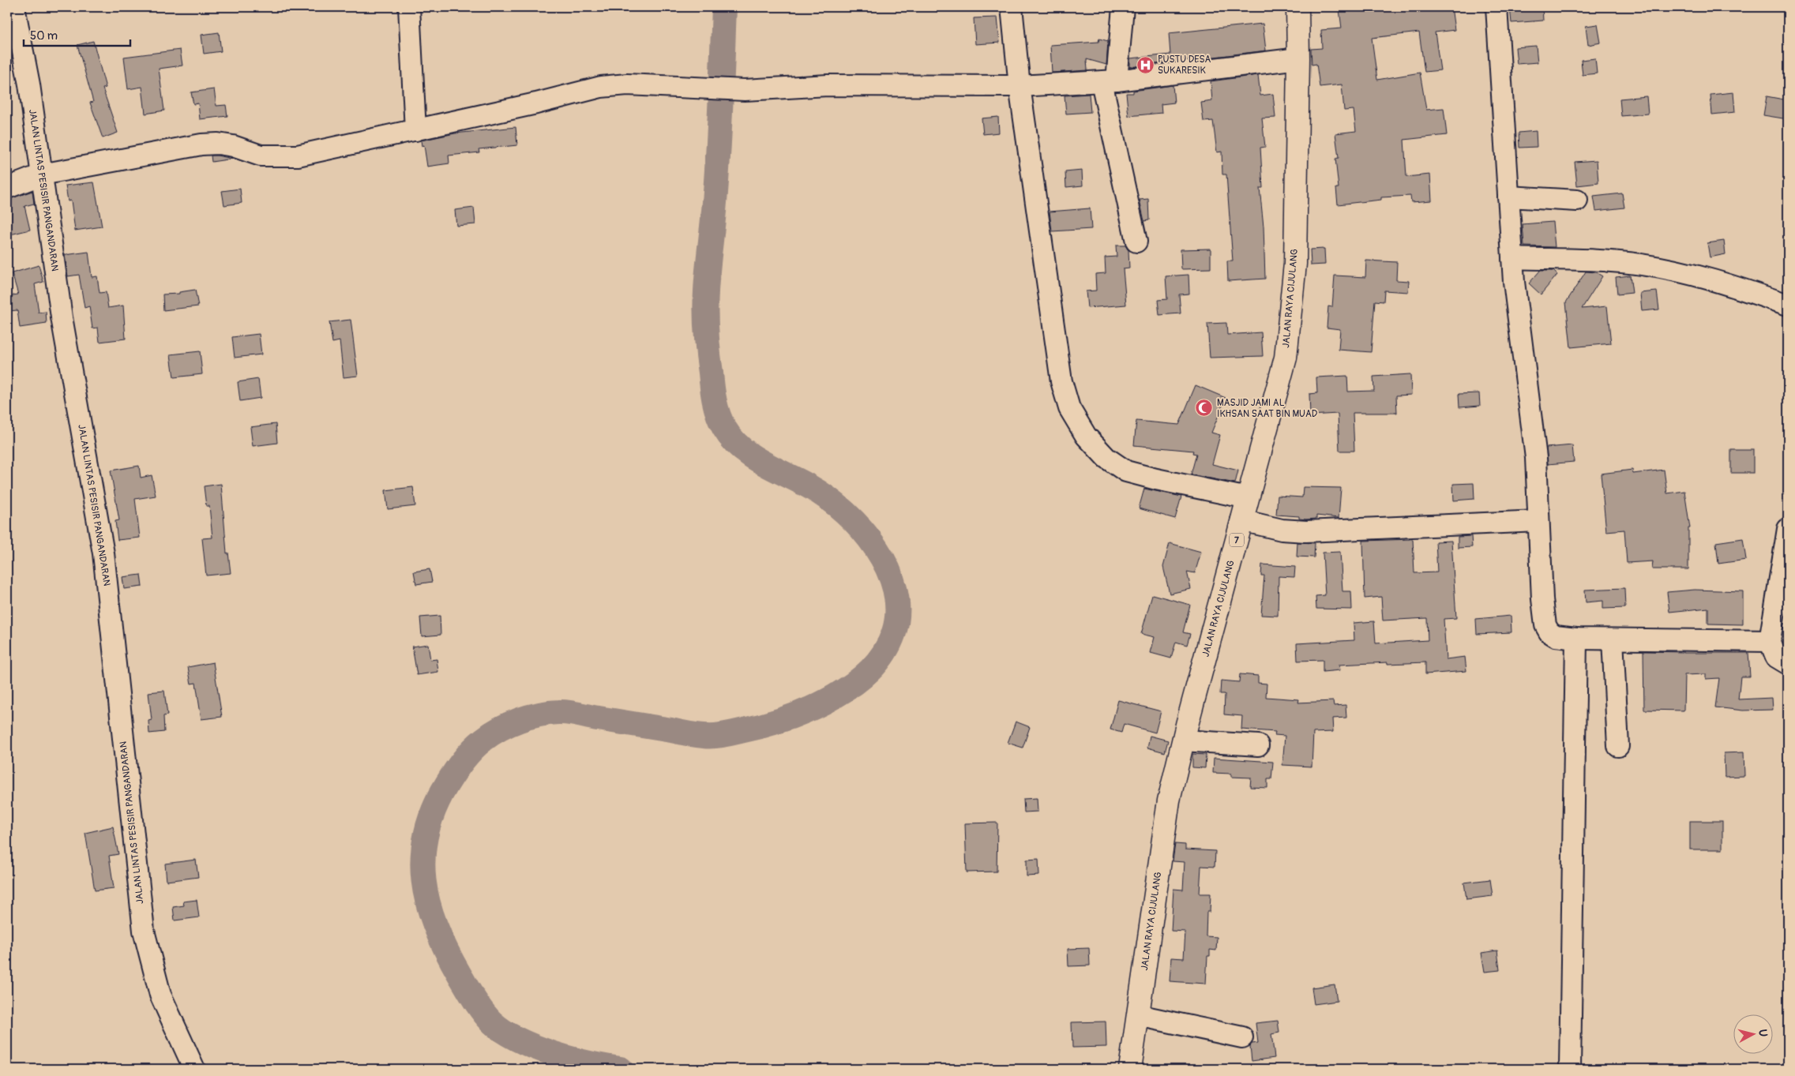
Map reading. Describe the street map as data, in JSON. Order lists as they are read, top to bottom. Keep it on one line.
{"streets":{"highway":["JALAN RAYA CIJULANG","7"],"street":["JALAN LINTAS PESISIR PANGANDARAN"]},"places":{"hospital":["PUSTU DESA SUKARESIK"],"mosque":["MASJID JAMI AL IKHSAN SAAT BIN MUAD"]},"scale_bar":"50 m","north":"right"}
